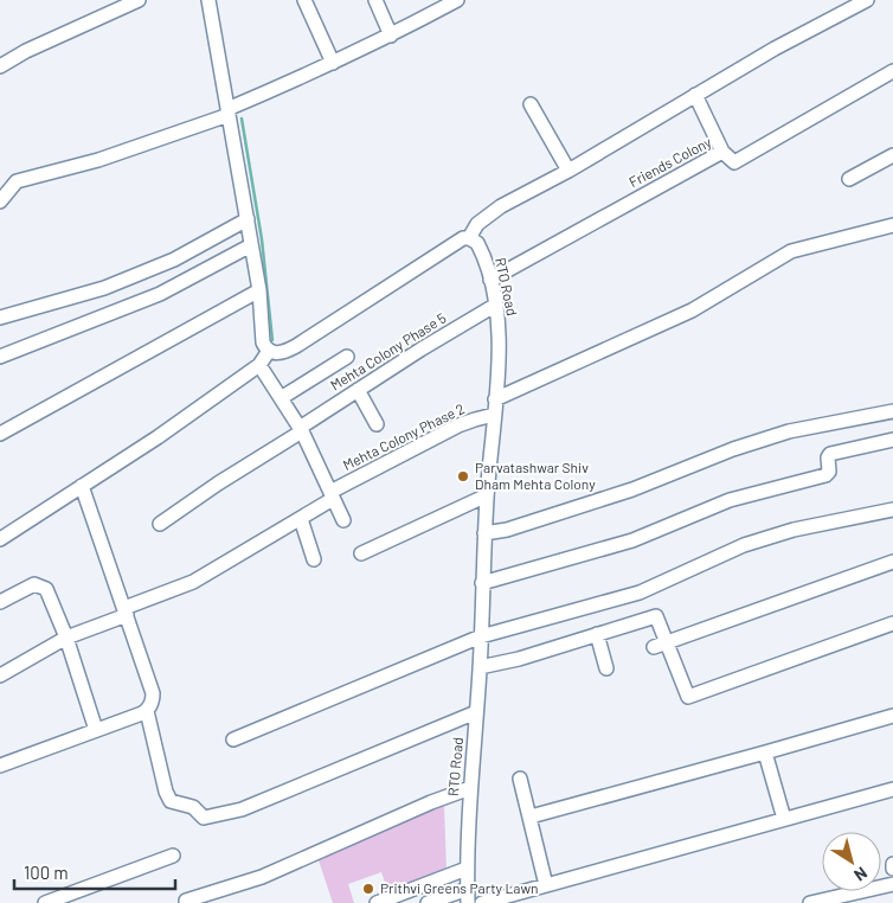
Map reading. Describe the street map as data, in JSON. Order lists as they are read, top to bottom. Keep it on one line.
{"streets":{"street":["Friends Colony","RTO Road","Mehta Colony Phase 5","Mehta Colony Phase 2"]},"crossings":[["Friends Colony","RTO Road"],["RTO Road","Mehta Colony Phase 5"],["RTO Road","Mehta Colony Phase 2"]],"places":["Parvatashwar Shiv Dham Mehta Colony","Prithvi Greens Party Lawn"],"scale_bar":"100 m","north":"bottom right"}
